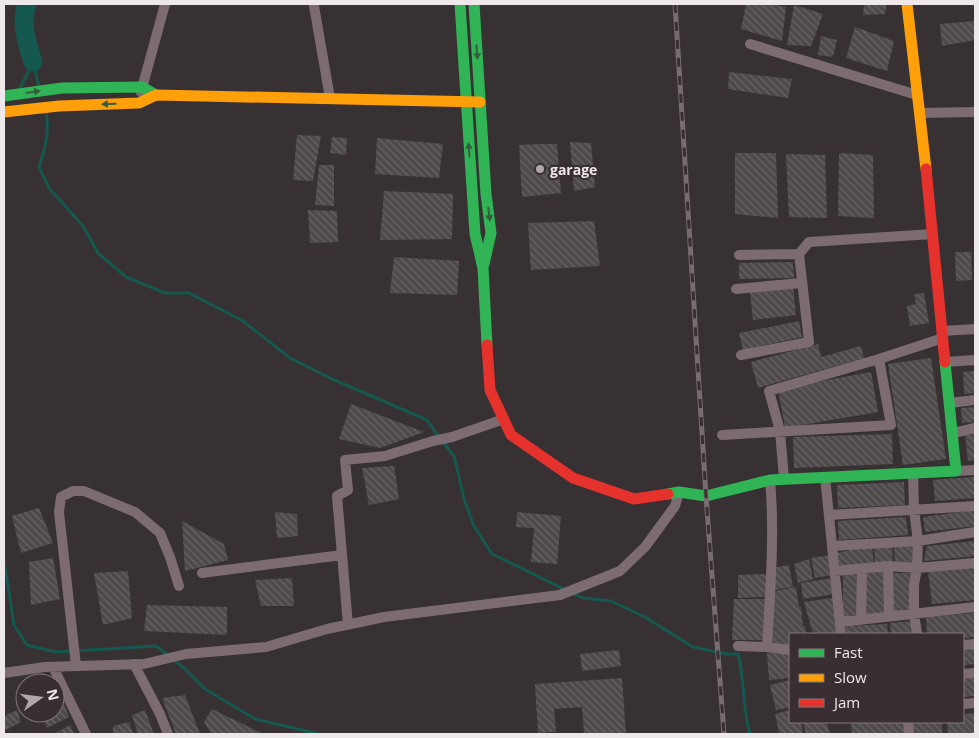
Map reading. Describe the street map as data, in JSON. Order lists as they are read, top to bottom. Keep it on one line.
{"places":["garage"],"legend":["Fast","Slow","Jam"],"north":"right"}
